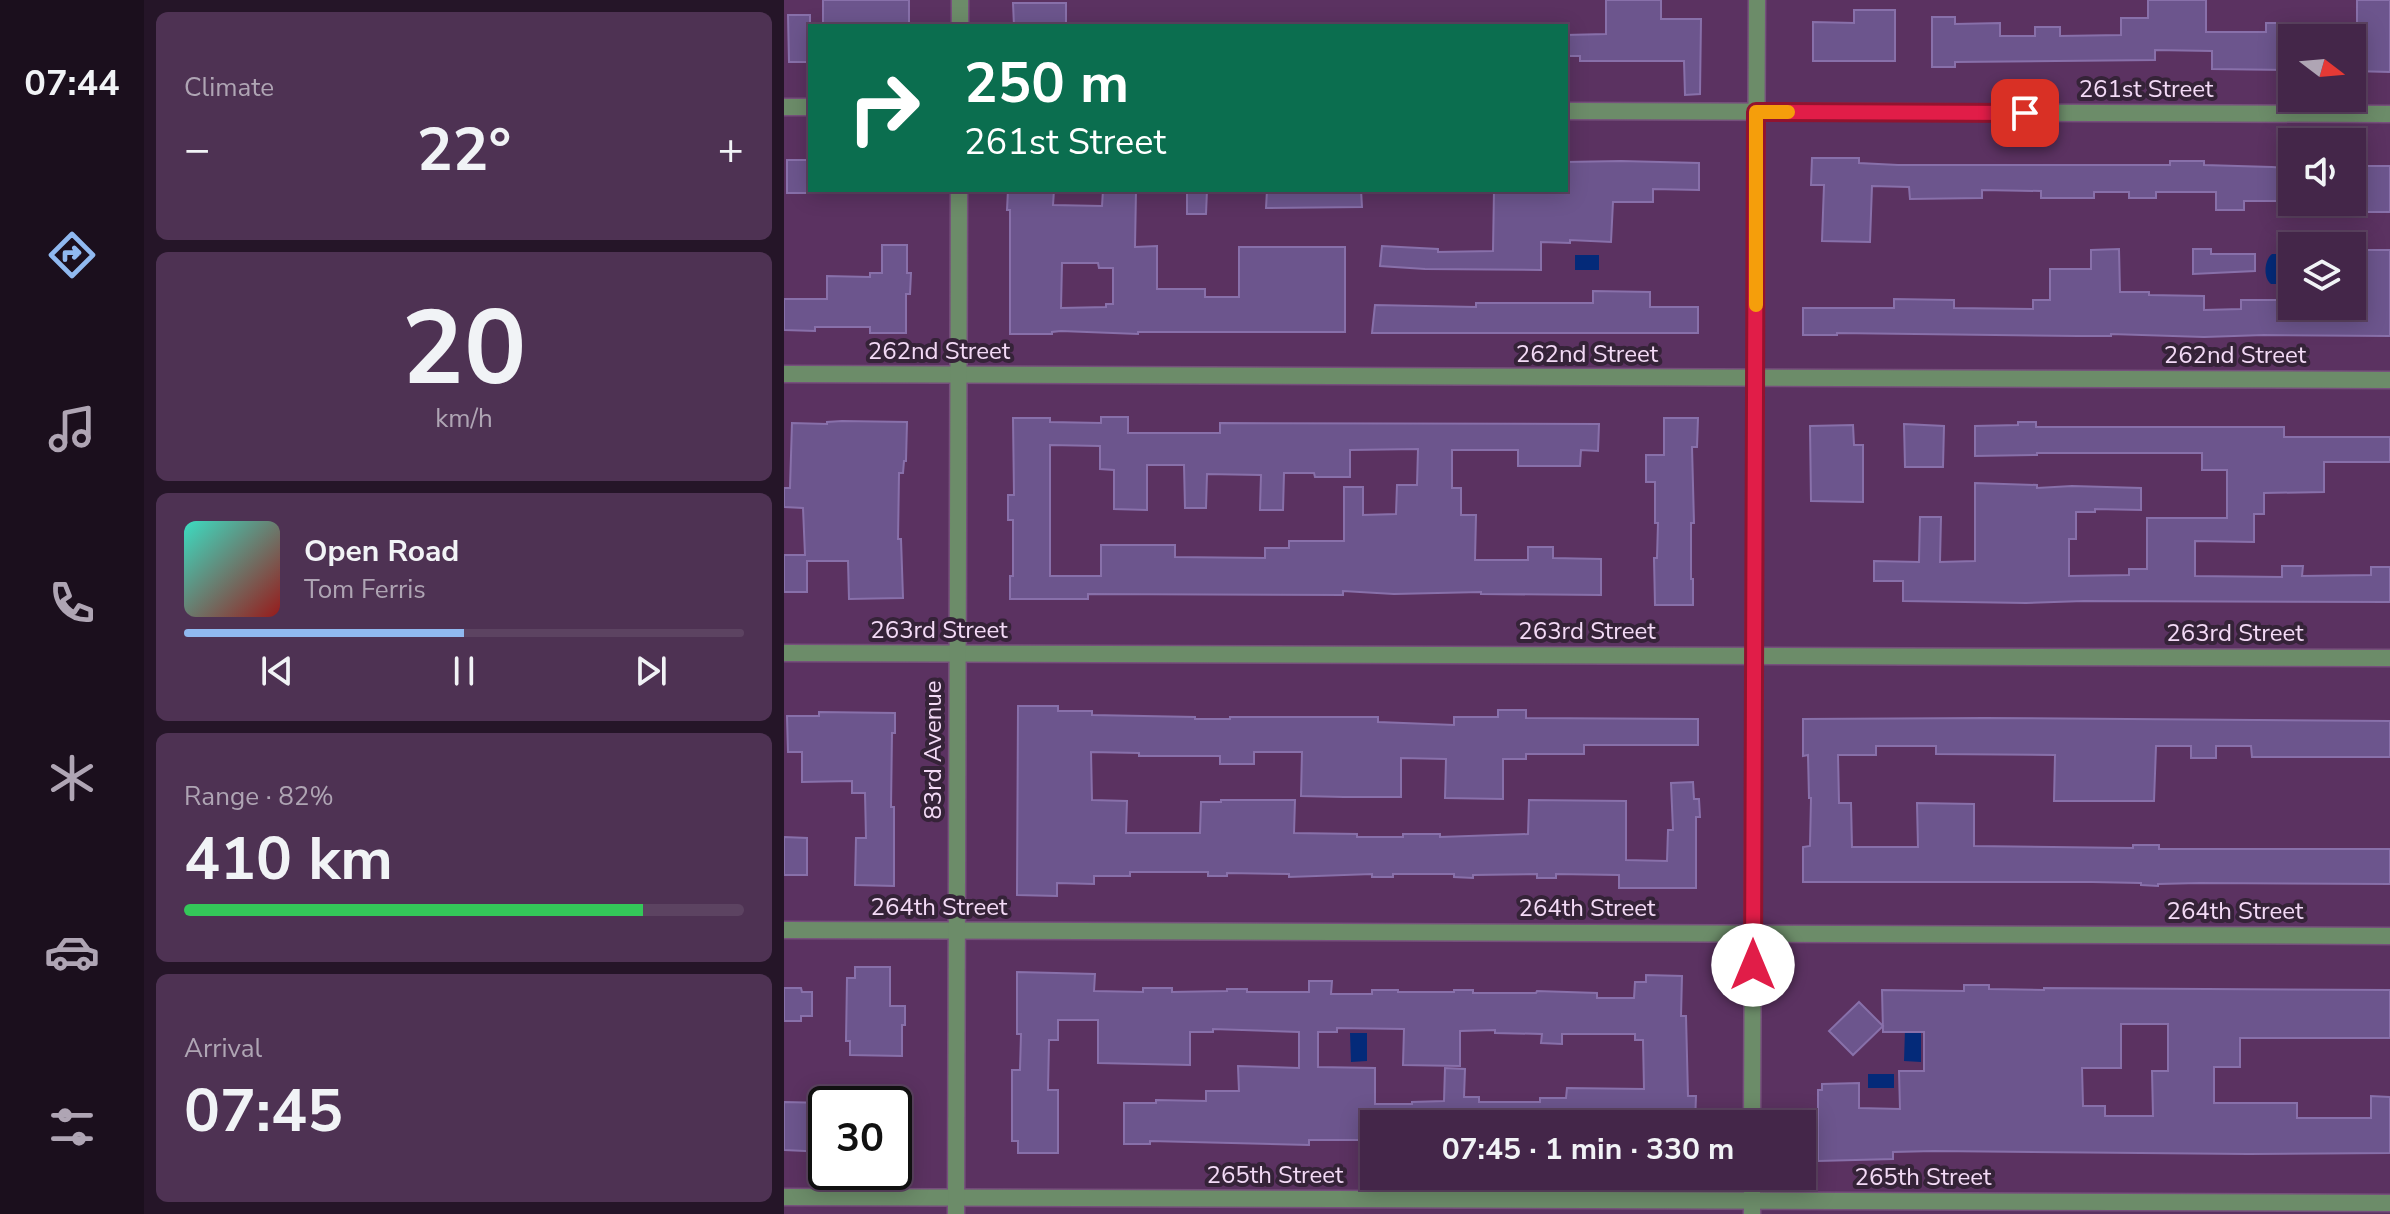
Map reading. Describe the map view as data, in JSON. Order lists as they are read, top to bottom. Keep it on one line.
{"streets":{"street":["261st Street","262nd Street","263rd Street","83rd Avenue","264th Street","265th Street"]},"crossings":[["262nd Street","83rd Avenue"],["263rd Street","83rd Avenue"],["83rd Avenue","264th Street"],["83rd Avenue","265th Street"]],"north":"right","page":{"tabs":"07:44","tile":["Climate",["20","km/h"],["Range · 82%","410 km"],["Arrival","07:45"]],"turn":["250 m","261st Street"],"heat":["−","22°","+"],"song":["Open Road","Tom Ferris"],"limit":"30","trip":"07:45 · 1 min · 330 m"}}
